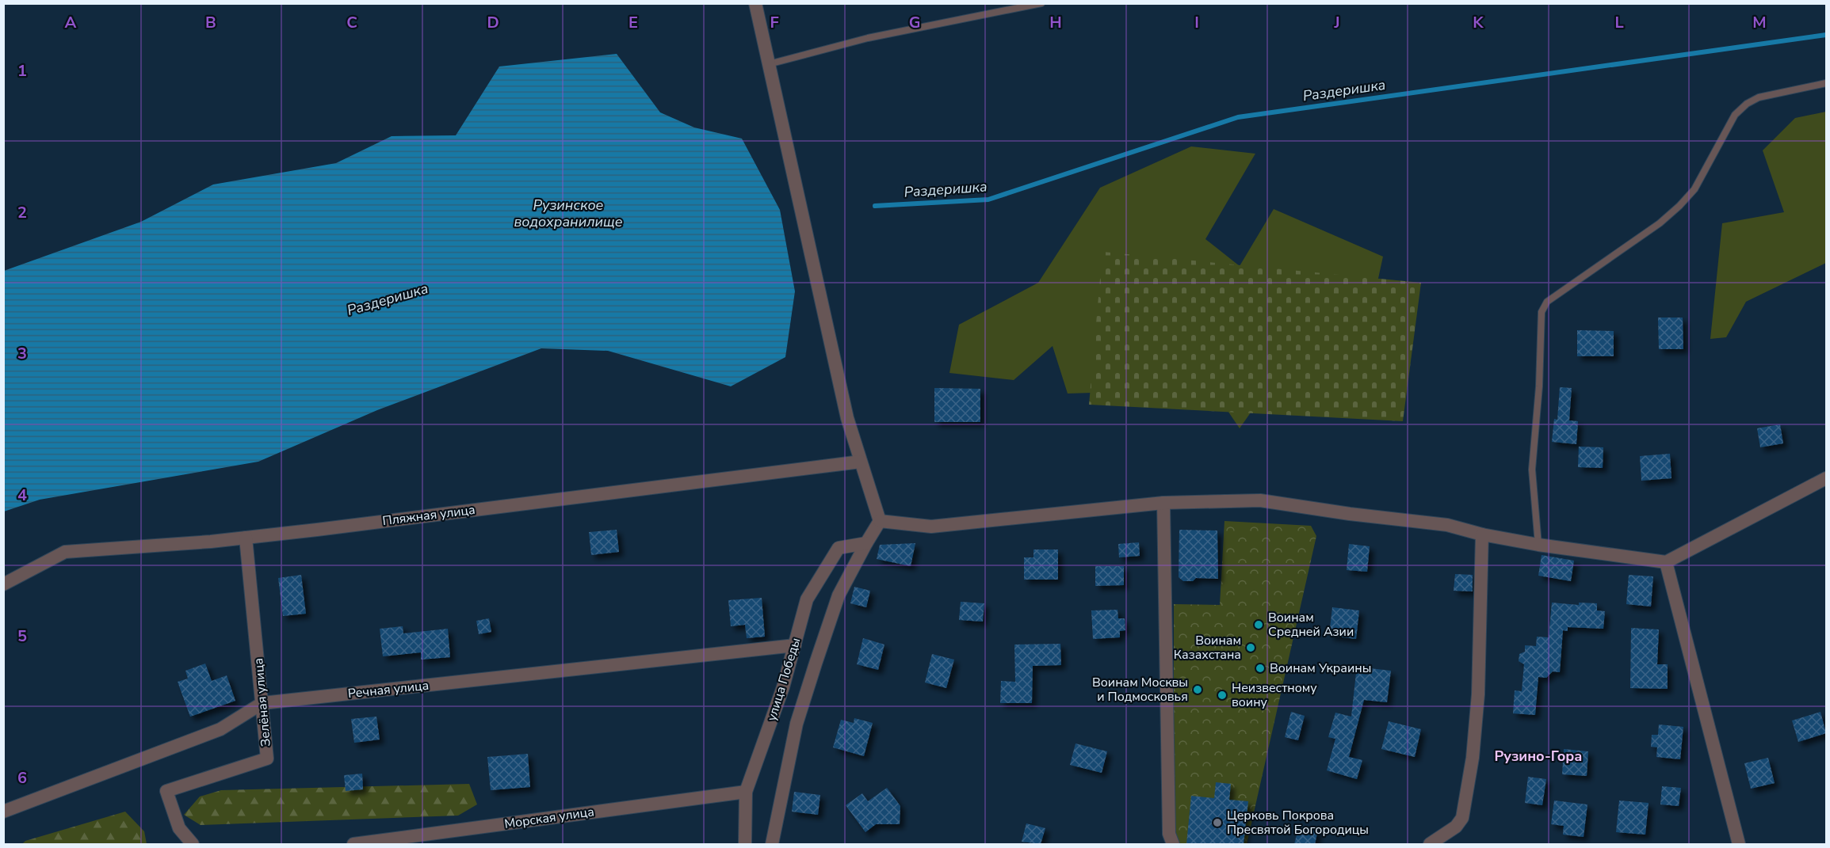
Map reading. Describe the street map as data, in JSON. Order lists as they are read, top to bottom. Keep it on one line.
{"streets":{"street":["Пляжная улица","улица Победы","Речная улица","Зелёная улица","Морская улица"]},"crossings":[["Пляжная улица","Зелёная улица"],["улица Победы","Речная улица"],["улица Победы","Морская улица"],["Речная улица","Зелёная улица"]],"districts":["Рузино-Гора"],"water":["Раздеришка","Рузинское водохранилище"],"places":["Воинам Средней Азии","Воинам Казахстана","Воинам Украины","Воинам Москвы и Подмосковья","Неизвестному воину","Церковь Покрова Пресвятой Богородицы"],"grid":{"columns":["A","B","C","D","E","F","G","H","I","J","K","L","M"],"rows":["1","2","3","4","5","6"]}}
